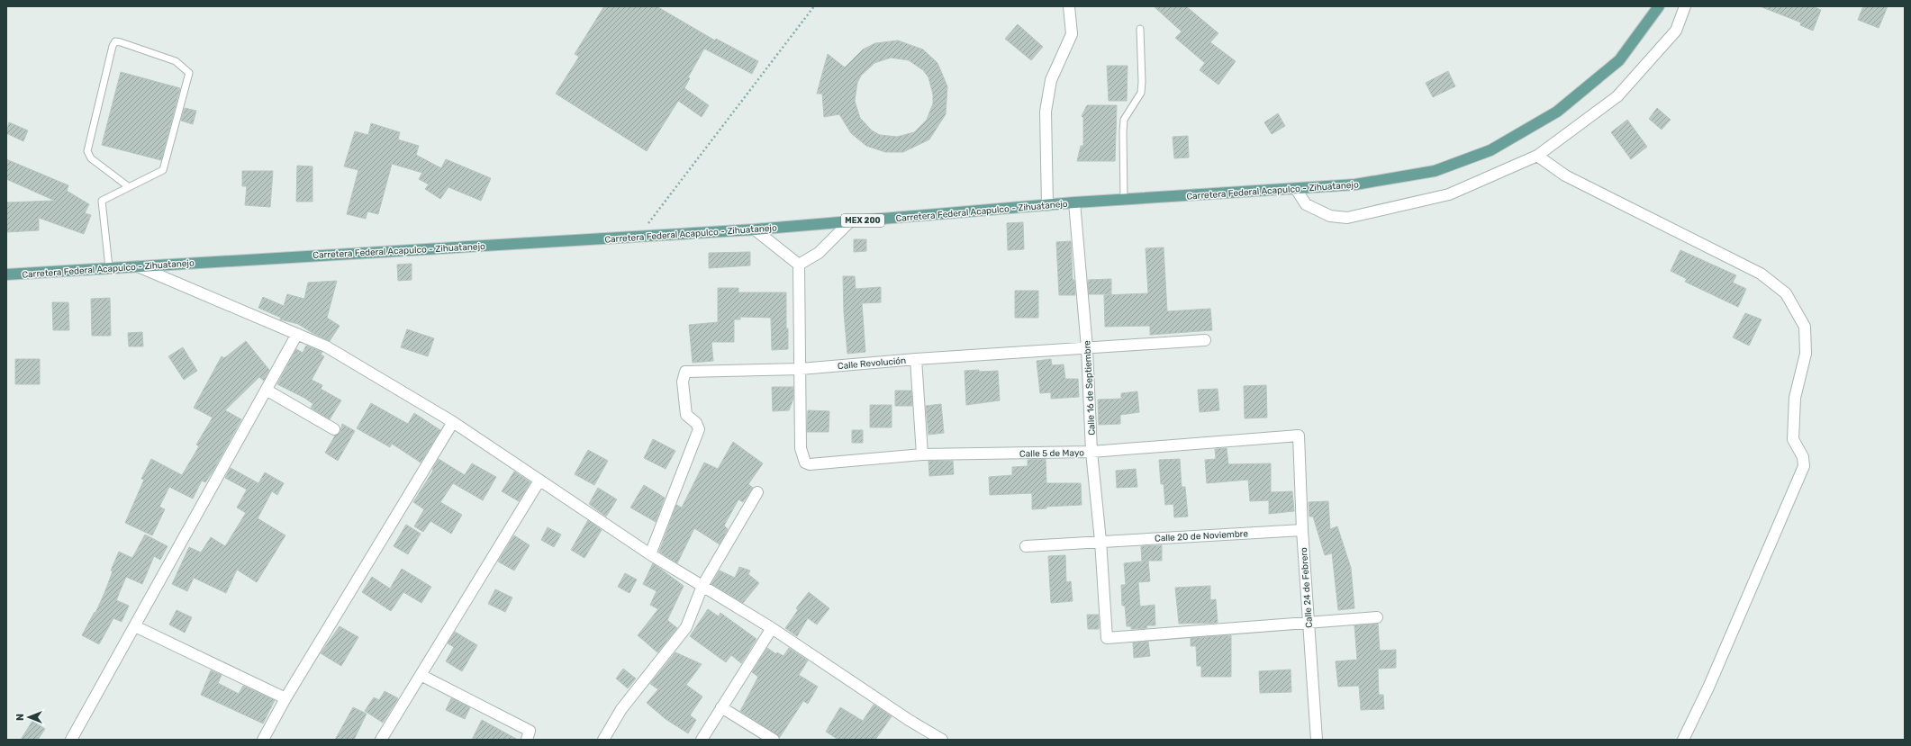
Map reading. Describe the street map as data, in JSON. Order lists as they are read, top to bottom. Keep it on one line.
{"streets":{"main road":["Carretera Federal Acapulco - Zihuatanejo","MEX 200"],"street":["Calle Revolución","Calle 16 de Septiembre","Calle 5 de Mayo","Calle 20 de Noviembre","Calle 24 de Febrero"]},"crossings":[["Carretera Federal Acapulco - Zihuatanejo","Calle 16 de Septiembre"],["Calle Revolución","Calle 16 de Septiembre"],["Calle Revolución","Calle 5 de Mayo"],["Calle 16 de Septiembre","Calle 5 de Mayo"],["Calle 16 de Septiembre","Calle 20 de Noviembre"],["Calle 16 de Septiembre","Calle 24 de Febrero"],["Calle 5 de Mayo","Calle 24 de Febrero"],["Calle 20 de Noviembre","Calle 24 de Febrero"]],"north":"left"}
